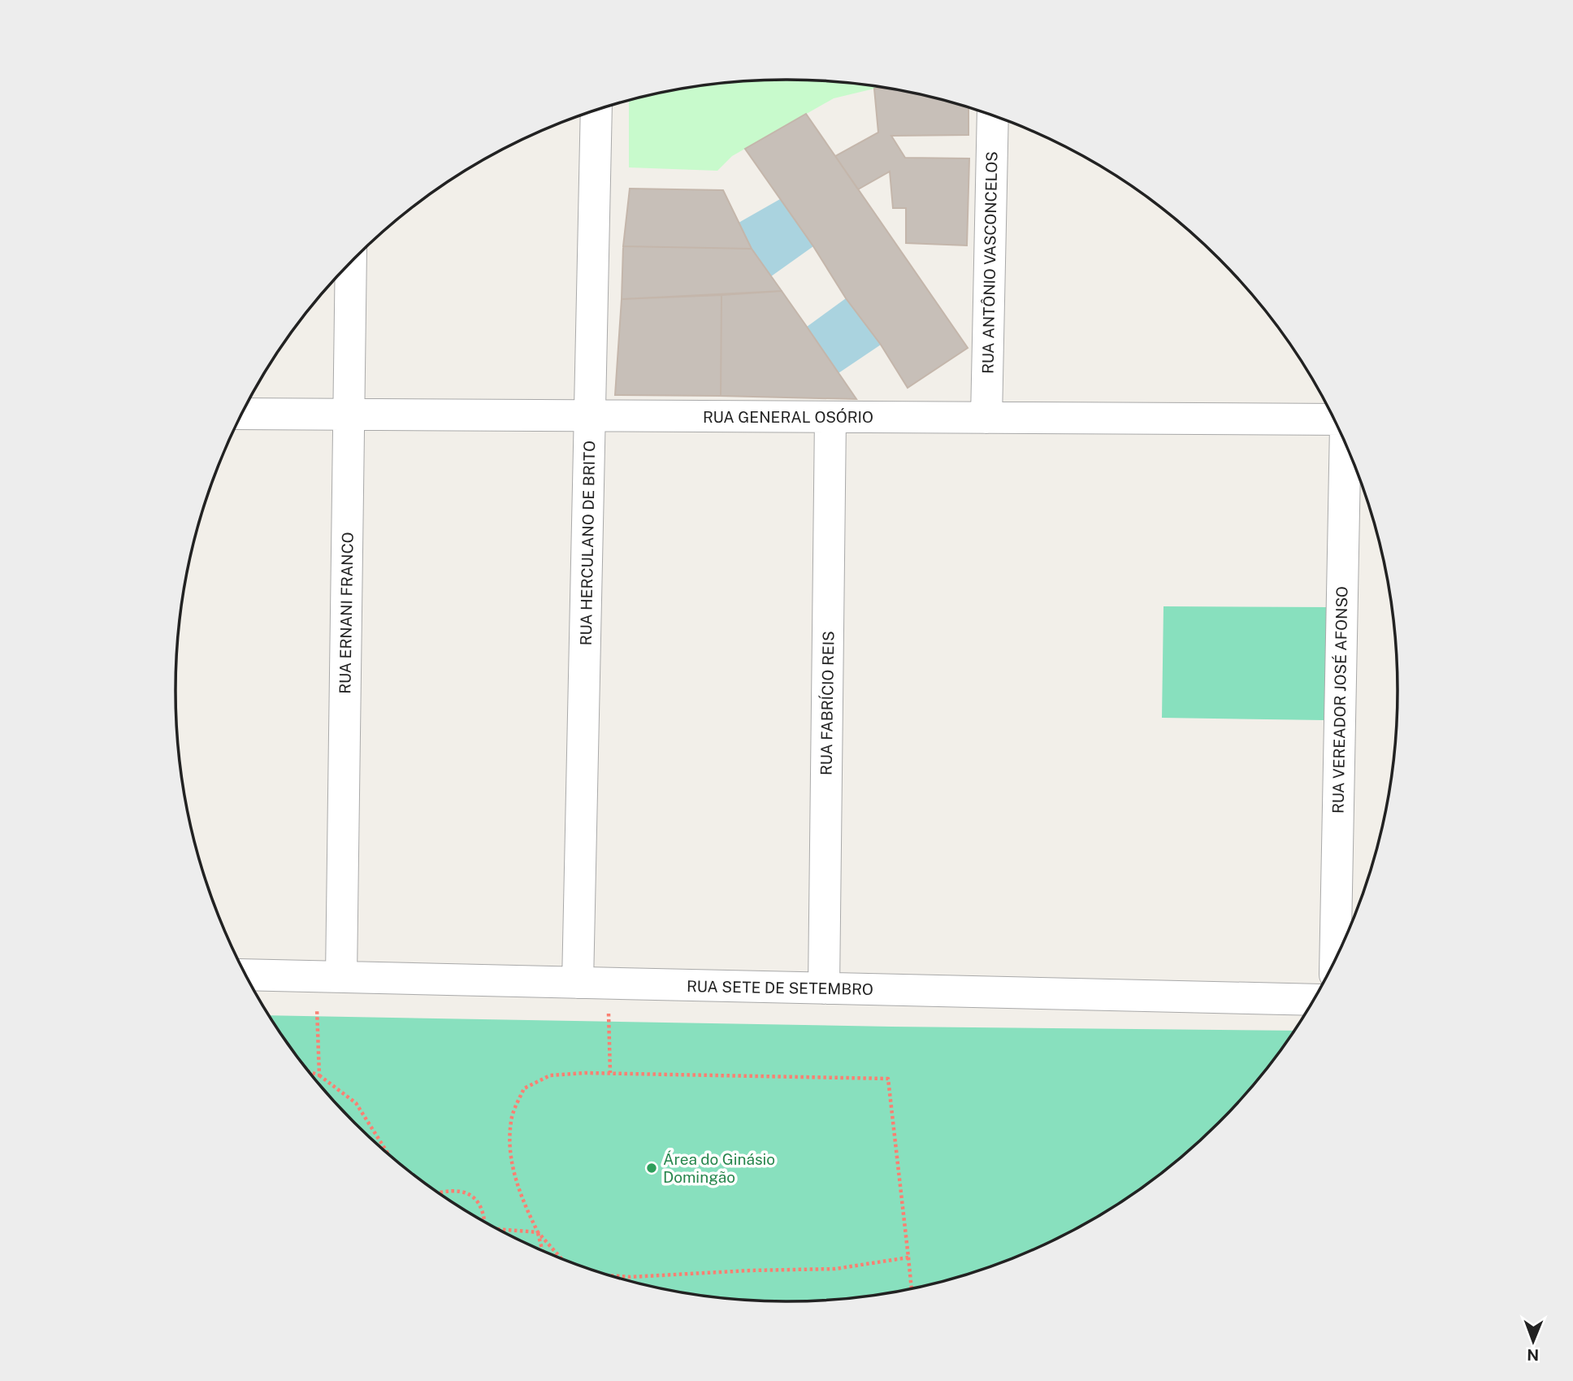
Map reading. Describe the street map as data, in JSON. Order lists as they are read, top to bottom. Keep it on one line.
{"streets":{"street":["RUA ANTÔNIO VASCONCELOS","RUA GENERAL OSÓRIO","RUA HERCULANO DE BRITO","RUA ERNANI FRANCO","RUA VEREADOR JOSÉ AFONSO","RUA FABRÍCIO REIS","RUA SETE DE SETEMBRO"]},"crossings":[["RUA ANTÔNIO VASCONCELOS","RUA GENERAL OSÓRIO"],["RUA GENERAL OSÓRIO","RUA HERCULANO DE BRITO"],["RUA GENERAL OSÓRIO","RUA ERNANI FRANCO"],["RUA GENERAL OSÓRIO","RUA FABRÍCIO REIS"],["RUA HERCULANO DE BRITO","RUA SETE DE SETEMBRO"],["RUA ERNANI FRANCO","RUA SETE DE SETEMBRO"],["RUA FABRÍCIO REIS","RUA SETE DE SETEMBRO"]],"places":["Área do Ginásio Domingão"],"north":"bottom"}
